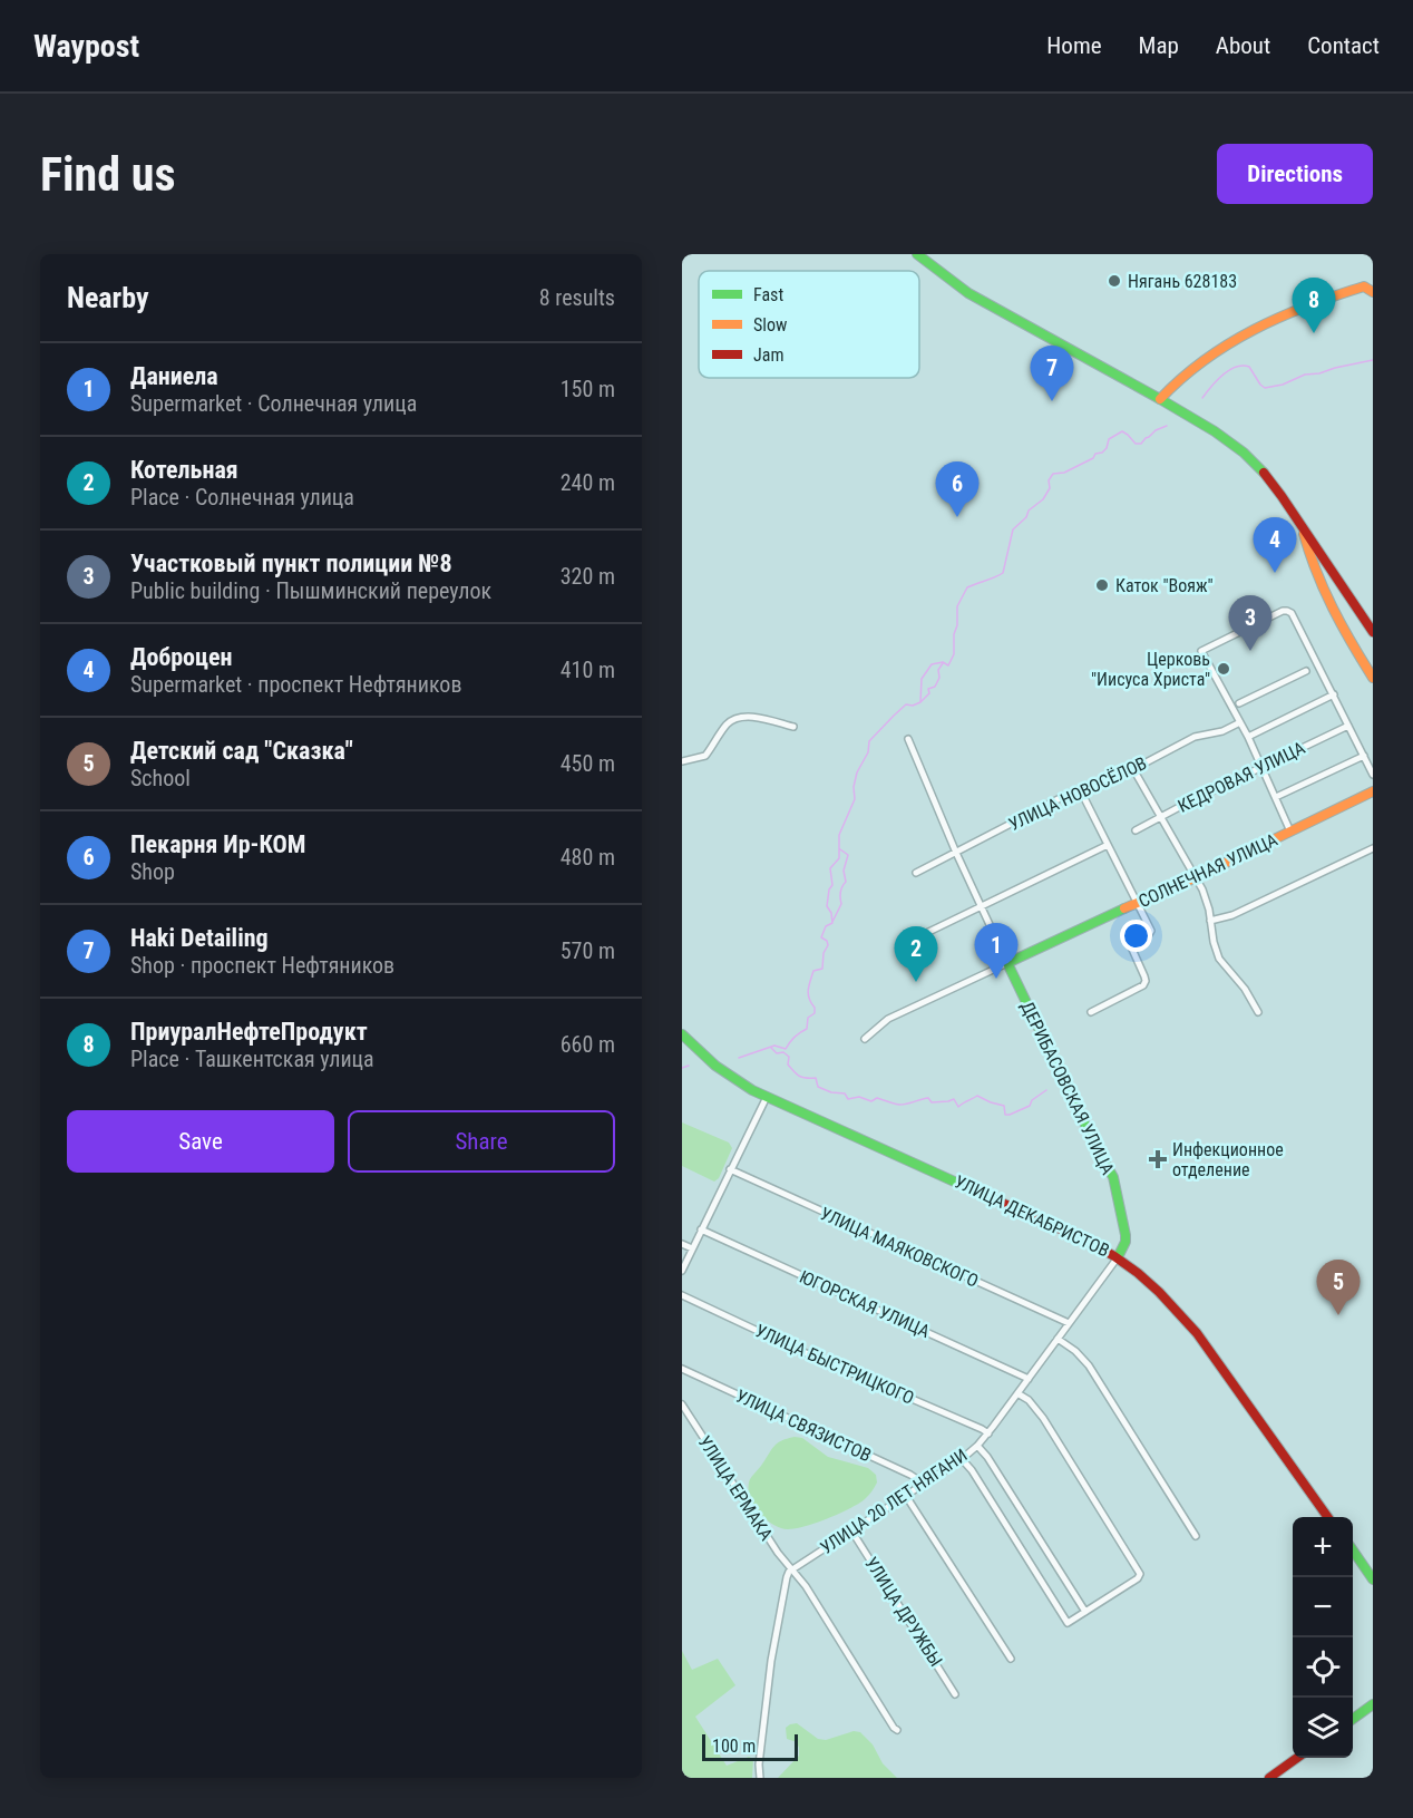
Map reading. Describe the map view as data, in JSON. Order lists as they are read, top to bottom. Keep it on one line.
{"streets":{"main road":["СОЛНЕЧНАЯ УЛИЦА","ДЕРИБАСОВСКАЯ УЛИЦА","УЛИЦА ДЕКАБРИСТОВ"],"street":["КЕДРОВАЯ УЛИЦА","УЛИЦА НОВОСЁЛОВ","УЛИЦА МАЯКОВСКОГО","ЮГОРСКАЯ УЛИЦА","УЛИЦА БЫСТРИЦКОГО","УЛИЦА СВЯЗИСТОВ","УЛИЦА ЕРМАКА","УЛИЦА 20 ЛЕТ НЯГАНИ","УЛИЦА ДРУЖБЫ"]},"crossings":[["УЛИЦА НОВОСЁЛОВ","ДЕРИБАСОВСКАЯ УЛИЦА"],["СОЛНЕЧНАЯ УЛИЦА","ДЕРИБАСОВСКАЯ УЛИЦА"],["ДЕРИБАСОВСКАЯ УЛИЦА","УЛИЦА ДЕКАБРИСТОВ"],["ДЕРИБАСОВСКАЯ УЛИЦА","УЛИЦА 20 ЛЕТ НЯГАНИ"],["УЛИЦА ДЕКАБРИСТОВ","УЛИЦА 20 ЛЕТ НЯГАНИ"],["УЛИЦА МАЯКОВСКОГО","УЛИЦА 20 ЛЕТ НЯГАНИ"],["ЮГОРСКАЯ УЛИЦА","УЛИЦА 20 ЛЕТ НЯГАНИ"],["УЛИЦА БЫСТРИЦКОГО","УЛИЦА 20 ЛЕТ НЯГАНИ"],["УЛИЦА СВЯЗИСТОВ","УЛИЦА 20 ЛЕТ НЯГАНИ"],["УЛИЦА ЕРМАКА","УЛИЦА 20 ЛЕТ НЯГАНИ"],["УЛИЦА 20 ЛЕТ НЯГАНИ","УЛИЦА ДРУЖБЫ"]],"places":{"other":["Нягань 628183","Каток \"Вояж\"","Церковь \"Иисуса Христа\""],"health":["Инфекционное отделение"]},"legend":["Fast","Slow","Jam"],"scale_bar":"100 m","page":{"header":"Waypost","nav":["Home","Map","About","Contact"],"buttons":["Directions",["Save","Share"]],"title":"Find us","heading":["Nearby","8 results"],"pins":["8","7","6","4","3","1","2","5"],"list":[{"mark":"1","name":"Даниела","note":"Supermarket · Солнечная улица","value":"150 m"},{"mark":"2","name":"Котельная","note":"Place · Солнечная улица","value":"240 m"},{"mark":"3","name":"Участковый пункт полиции №8","note":"Public building · Пышминский переулок","value":"320 m"},{"mark":"4","name":"Доброцен","note":"Supermarket · проспект Нефтяников","value":"410 m"},{"mark":"5","name":"Детский сад \"Сказка\"","note":"School","value":"450 m"},{"mark":"6","name":"Пекарня Ир-КОМ","note":"Shop","value":"480 m"},{"mark":"7","name":"Haki Detailing","note":"Shop · проспект Нефтяников","value":"570 m"},{"mark":"8","name":"ПриуралНефтеПродукт","note":"Place · Ташкентская улица","value":"660 m"}],"map_buttons":["+","−"],"scale":"100 m"}}
